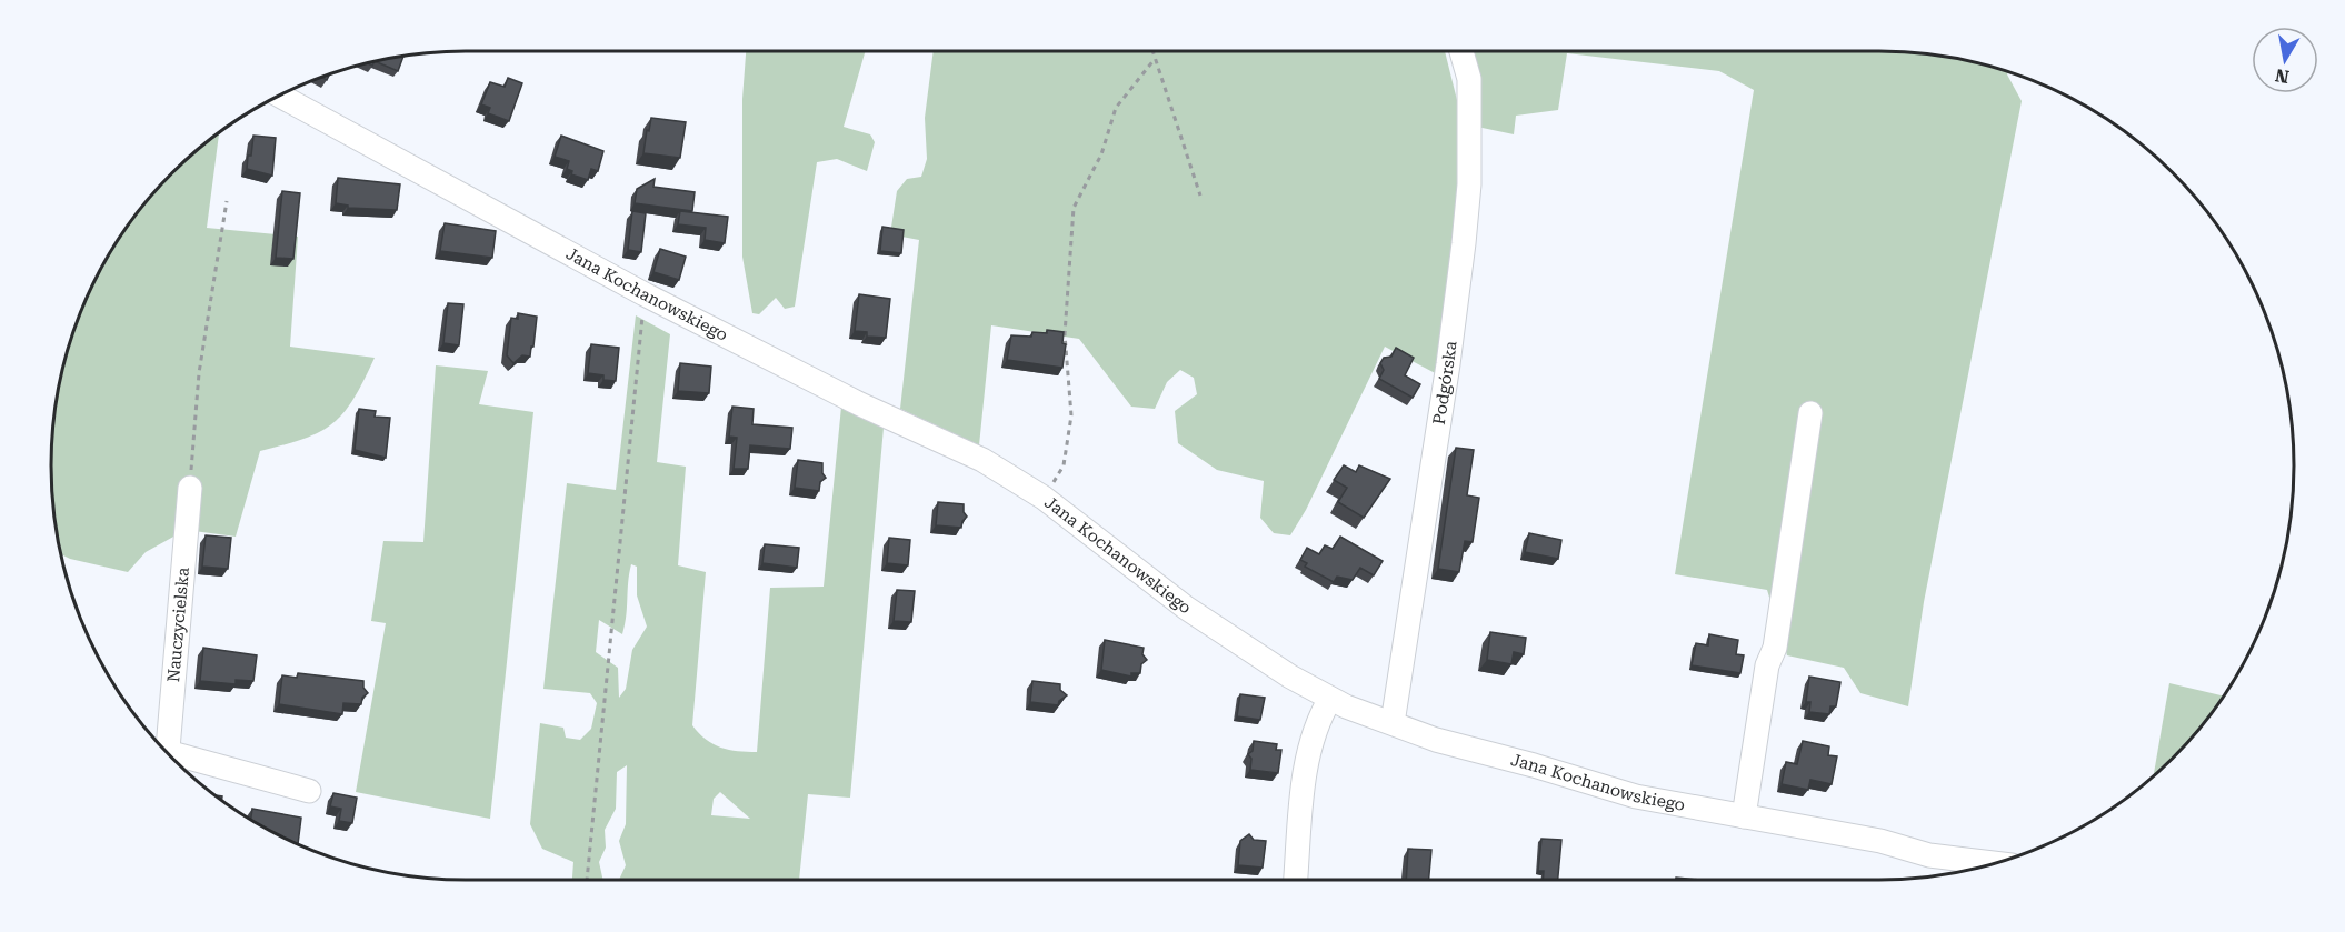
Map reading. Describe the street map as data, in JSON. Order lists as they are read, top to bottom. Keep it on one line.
{"streets":{"street":["Jana Kochanowskiego","Podgórska","Nauczycielska"]},"crossings":[["Jana Kochanowskiego","Podgórska"]],"north":"bottom"}
